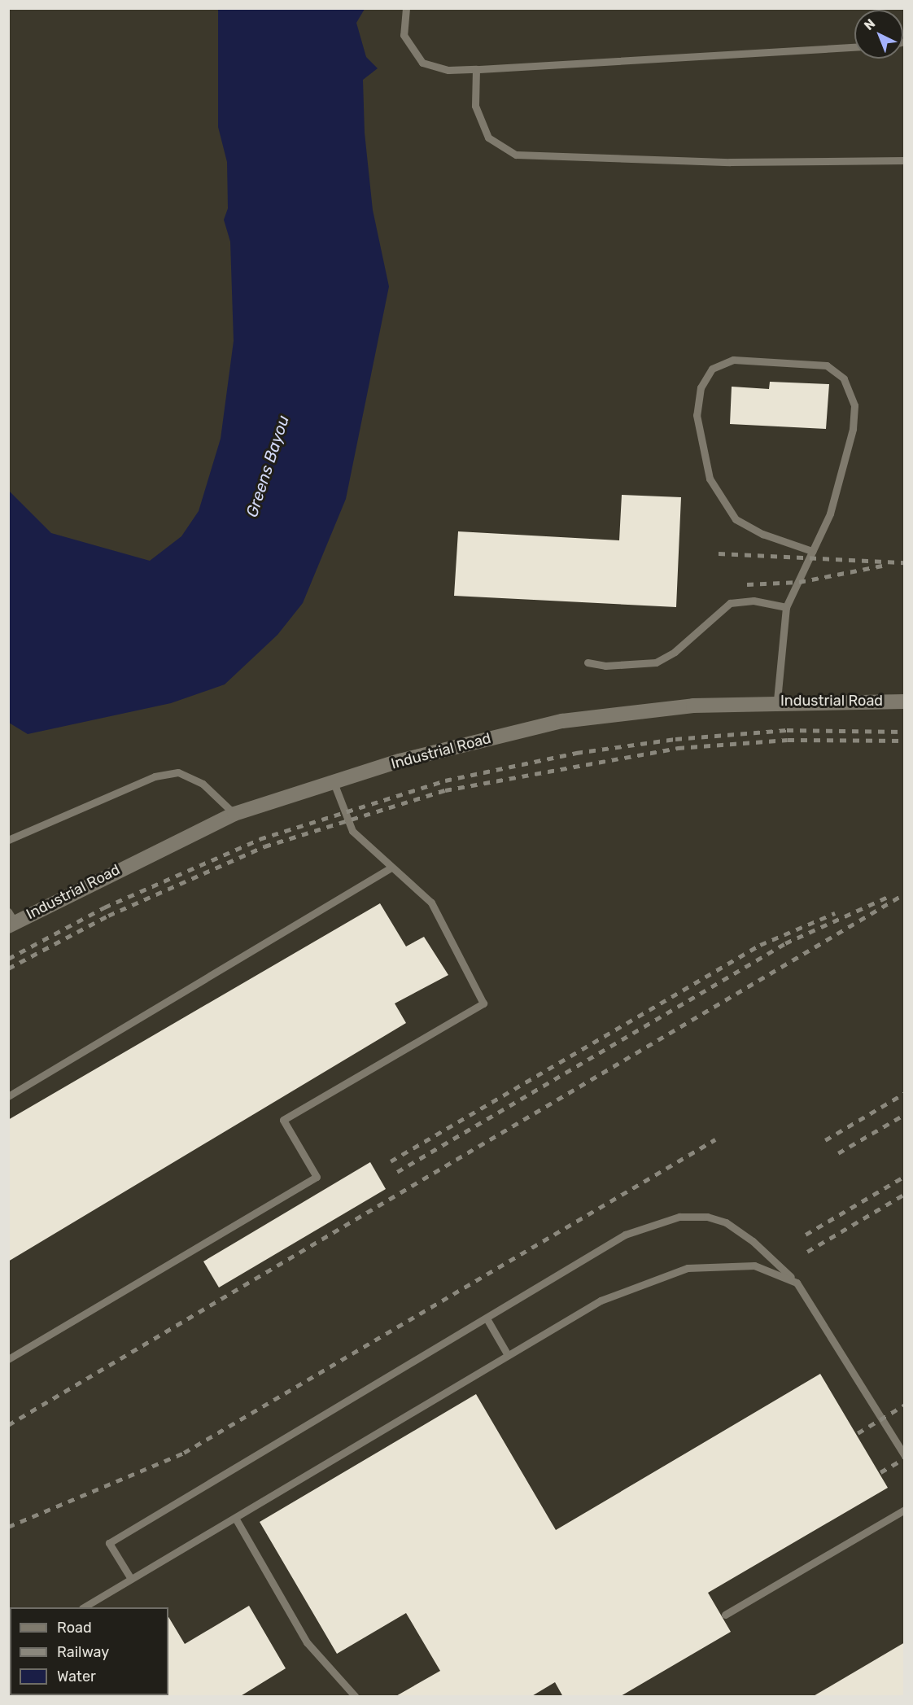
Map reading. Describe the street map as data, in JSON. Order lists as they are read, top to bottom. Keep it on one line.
{"streets":{"street":["Industrial Road"]},"water":["Greens Bayou"],"legend":["Road","Railway","Water"],"north":"top left"}
